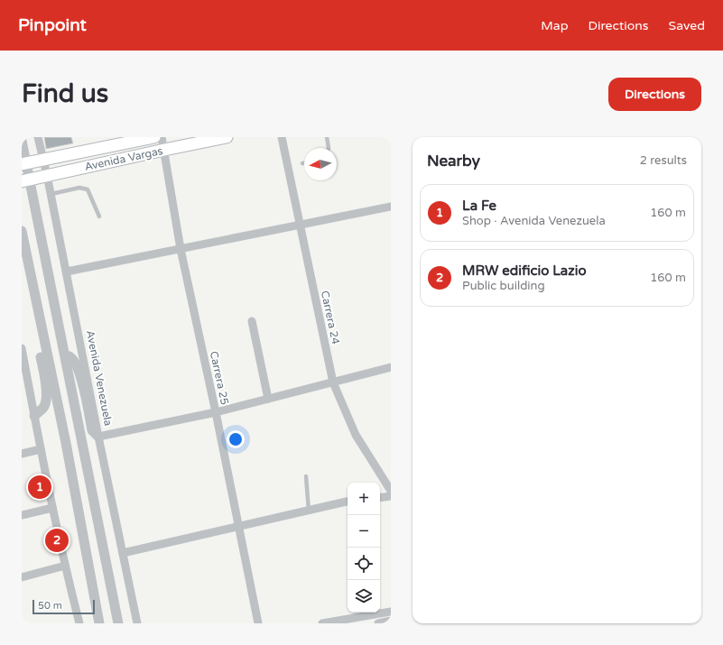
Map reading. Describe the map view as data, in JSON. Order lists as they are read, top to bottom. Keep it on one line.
{"streets":{"main road":["Avenida Vargas"],"street":["Carrera 24","Avenida Venezuela","Carrera 25"]},"crossings":[["Avenida Vargas","Avenida Venezuela"],["Avenida Vargas","Carrera 25"]],"scale_bar":"50 m","north":"left","page":{"header":"Pinpoint","nav":["Map","Directions","Saved"],"buttons":"Directions","title":"Find us","heading":["Nearby","2 results"],"list":[{"mark":"1","name":"La Fe","note":"Shop · Avenida Venezuela","value":"160 m"},{"mark":"2","name":"MRW edificio Lazio","note":"Public building","value":"160 m"}],"pins":["1","2"],"map_buttons":["+","−"],"scale":"50 m"}}
